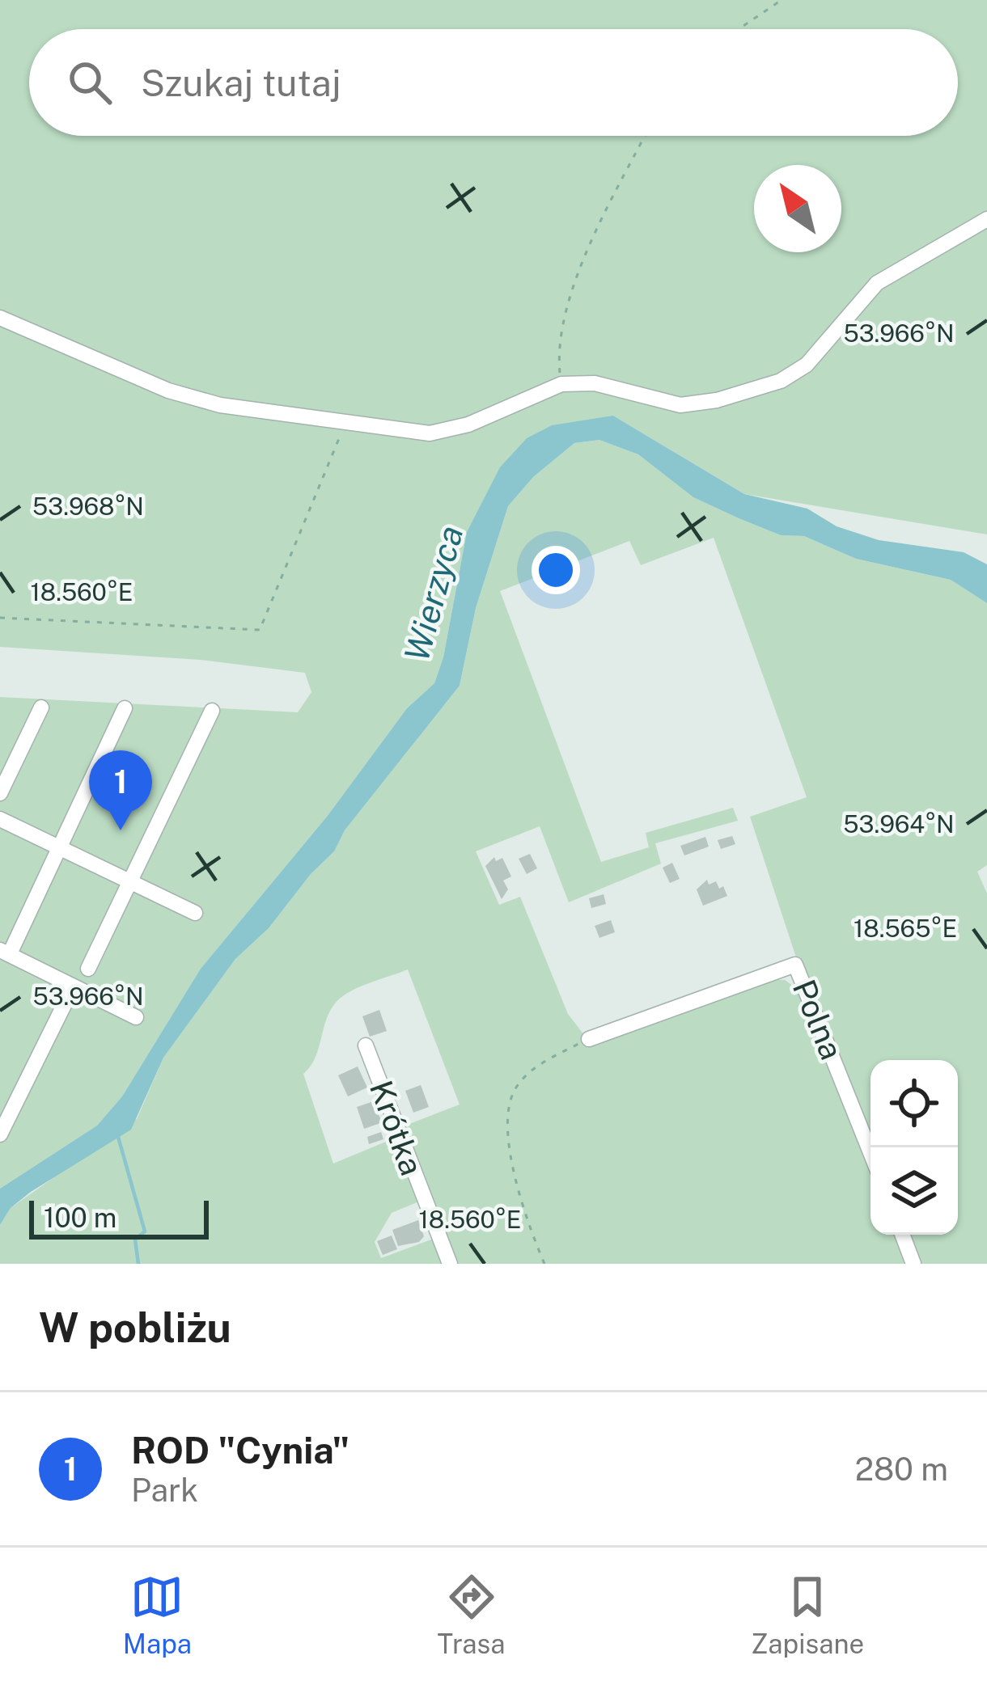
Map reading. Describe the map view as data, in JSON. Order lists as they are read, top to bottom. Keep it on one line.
{"streets":{"street":["Polna","Krótka"]},"water":["Wierzyca"],"scale_bar":"100 m","north":"top left","page":{"search":"Szukaj tutaj","pins":"1","scale":"100 m","heading":"W pobliżu","list":[{"mark":"1","name":"ROD \"Cynia\"","note":"Park","value":"280 m"}],"nav":["Mapa","Trasa","Zapisane"]},"coordinates":["53.966°N","53.968°N","18.560°E","53.964°N","18.565°E"]}
